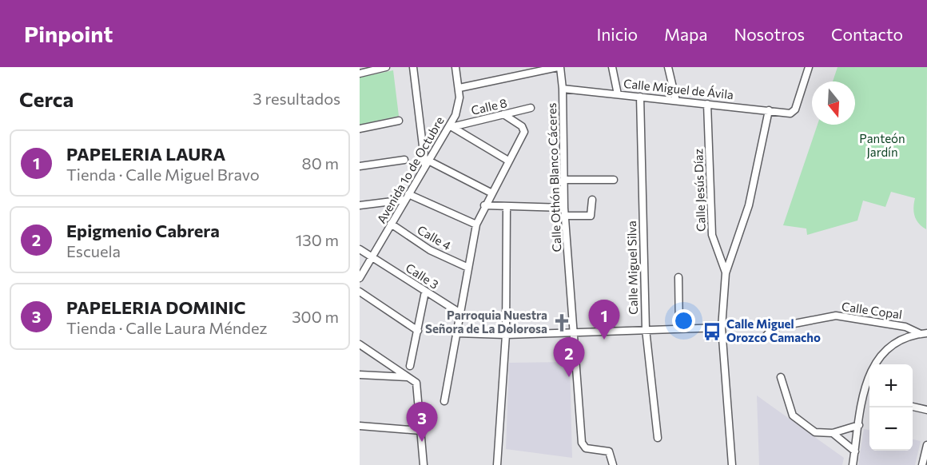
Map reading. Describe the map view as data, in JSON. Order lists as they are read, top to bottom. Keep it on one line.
{"streets":{"street":["Calle Miguel de Ávila","Calle 8","Avenida 1o de Octubre","Calle Othón Blanco Cáceres","Calle Jesús Díaz","Calle 4","Calle Miguel Silva","Calle 3","Calle Copal"]},"crossings":[["Calle Miguel de Ávila","Calle Othón Blanco Cáceres"],["Calle Miguel de Ávila","Calle Jesús Díaz"],["Calle Miguel de Ávila","Calle Miguel Silva"],["Calle 8","Avenida 1o de Octubre"],["Avenida 1o de Octubre","Calle 4"],["Avenida 1o de Octubre","Calle 3"]],"parks":["Panteón Jardín"],"places":{"church":["Parroquia Nuestra Señora de La Dolorosa"],"bus stop":["Calle Miguel Orozco Camacho"]},"north":"bottom","page":{"header":"Pinpoint","nav":["Inicio","Mapa","Nosotros","Contacto"],"heading":["Cerca","3 resultados"],"list":[{"mark":"1","name":"PAPELERIA LAURA","note":"Tienda · Calle Miguel Bravo","value":"80 m"},{"mark":"2","name":"Epigmenio Cabrera","note":"Escuela","value":"130 m"},{"mark":"3","name":"PAPELERIA DOMINIC","note":"Tienda · Calle Laura Méndez","value":"300 m"}],"pins":["1","2","3"],"map_buttons":["+","−"]}}
